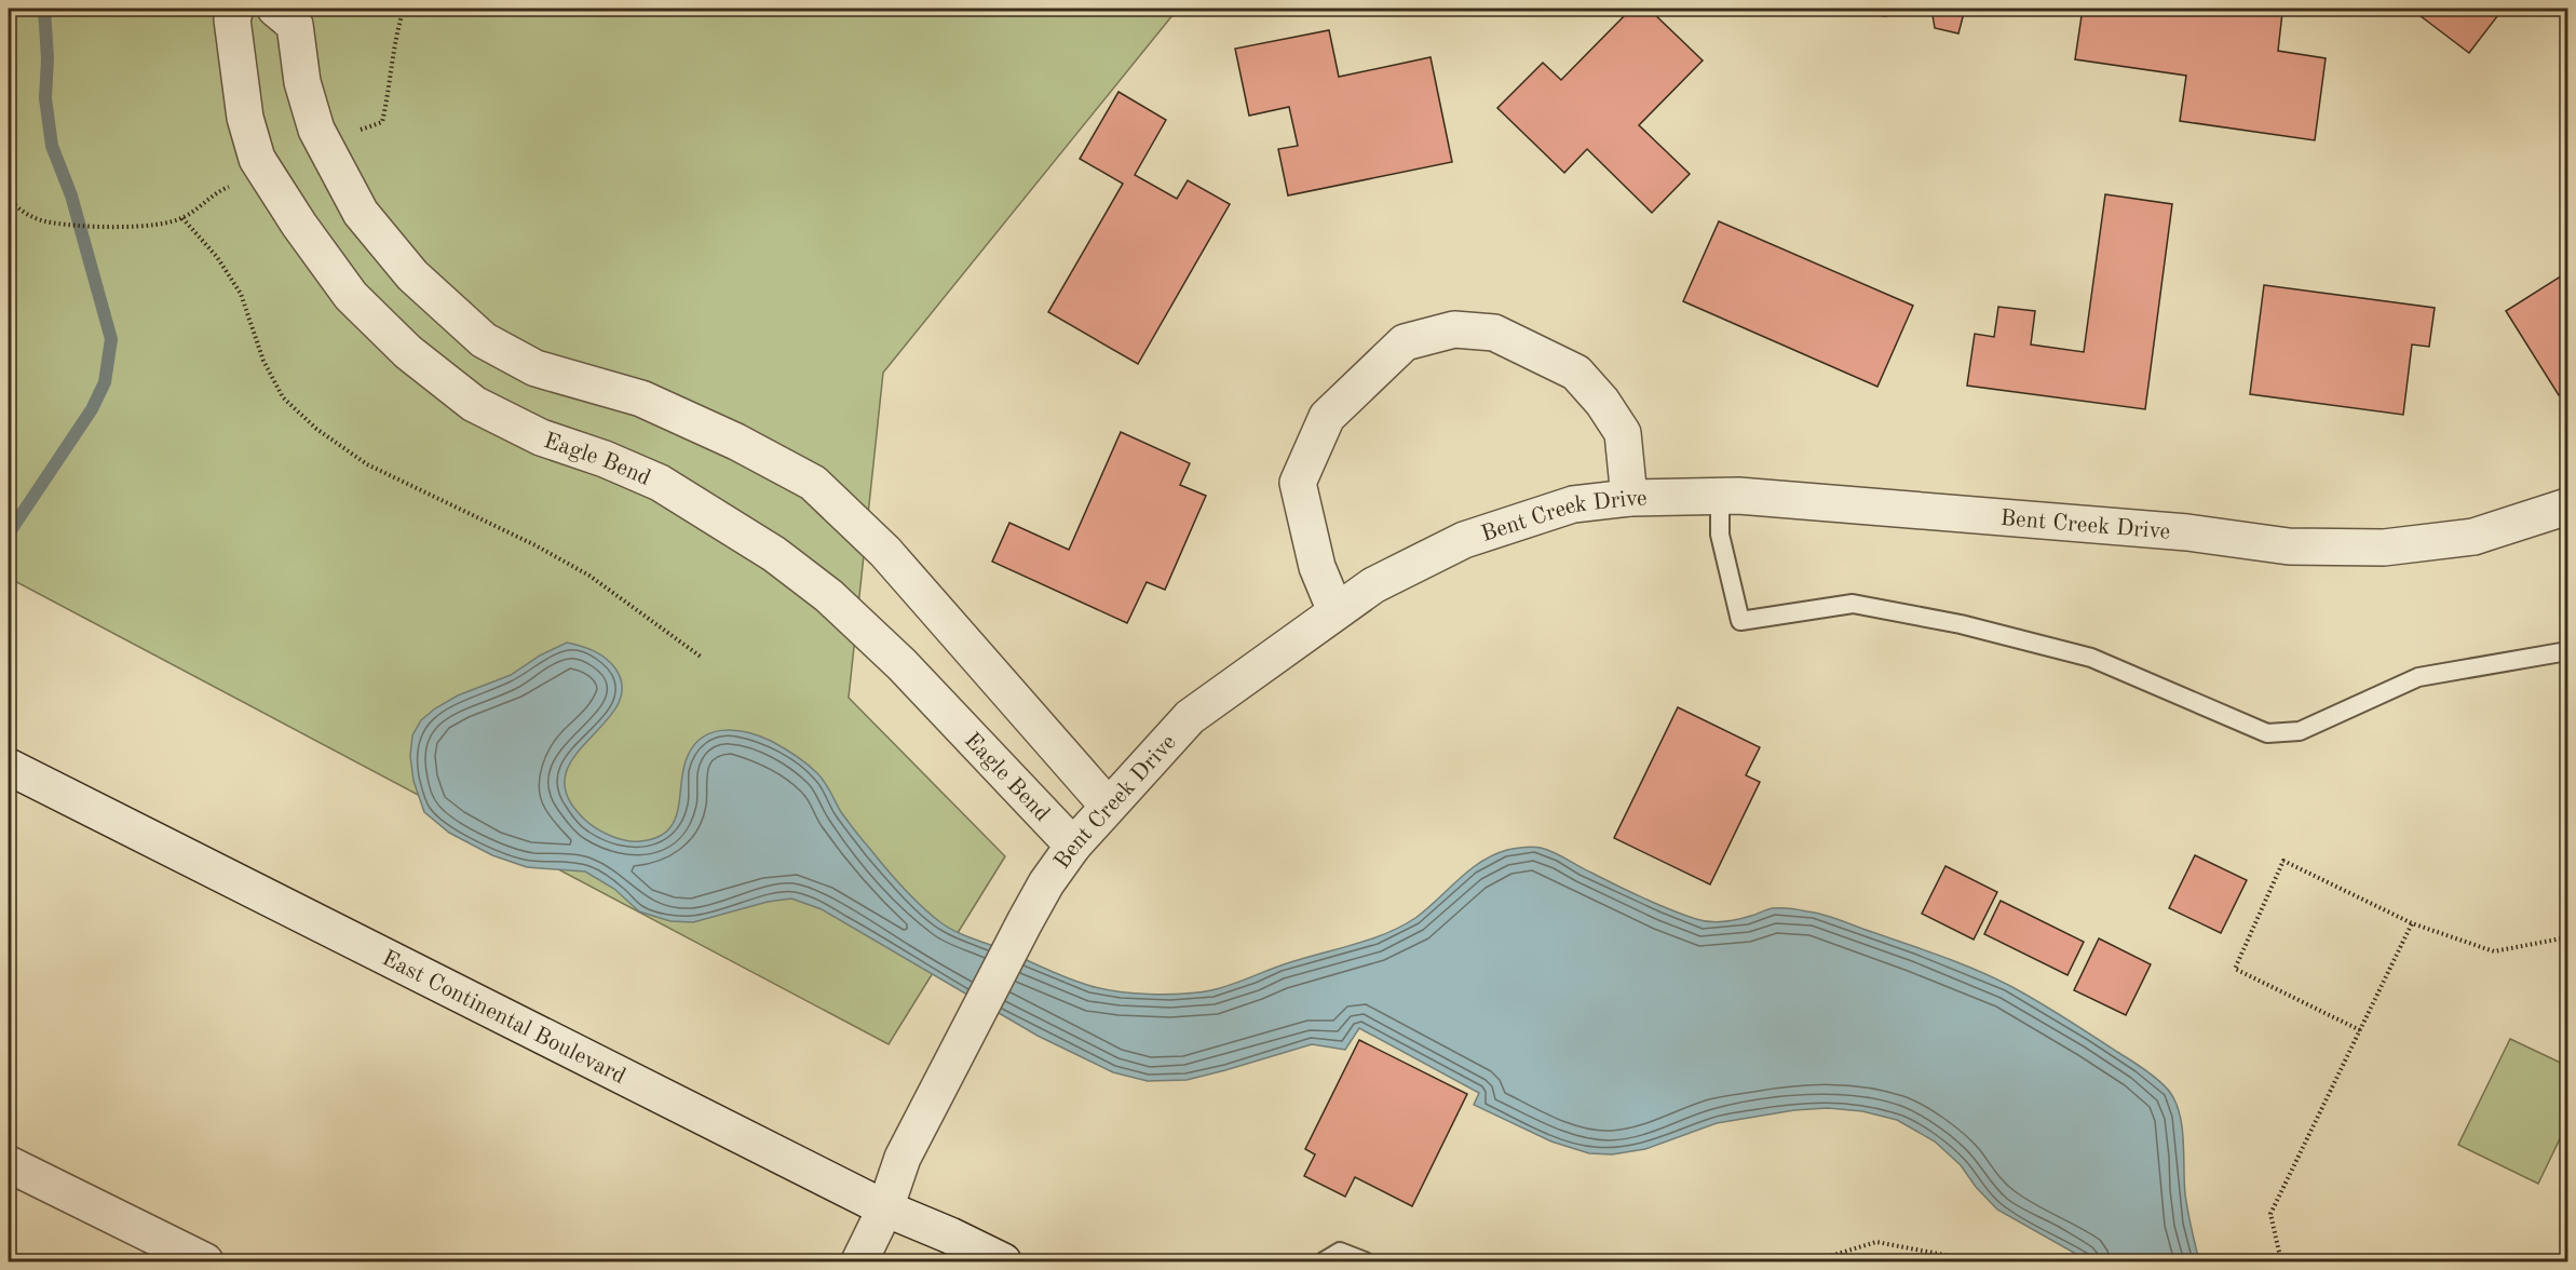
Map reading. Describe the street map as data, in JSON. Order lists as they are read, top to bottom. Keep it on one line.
{"streets":{"street":["Eagle Bend","Bent Creek Drive","East Continental Boulevard"]},"crossings":[["Eagle Bend","Bent Creek Drive"],["Bent Creek Drive","East Continental Boulevard"]]}
